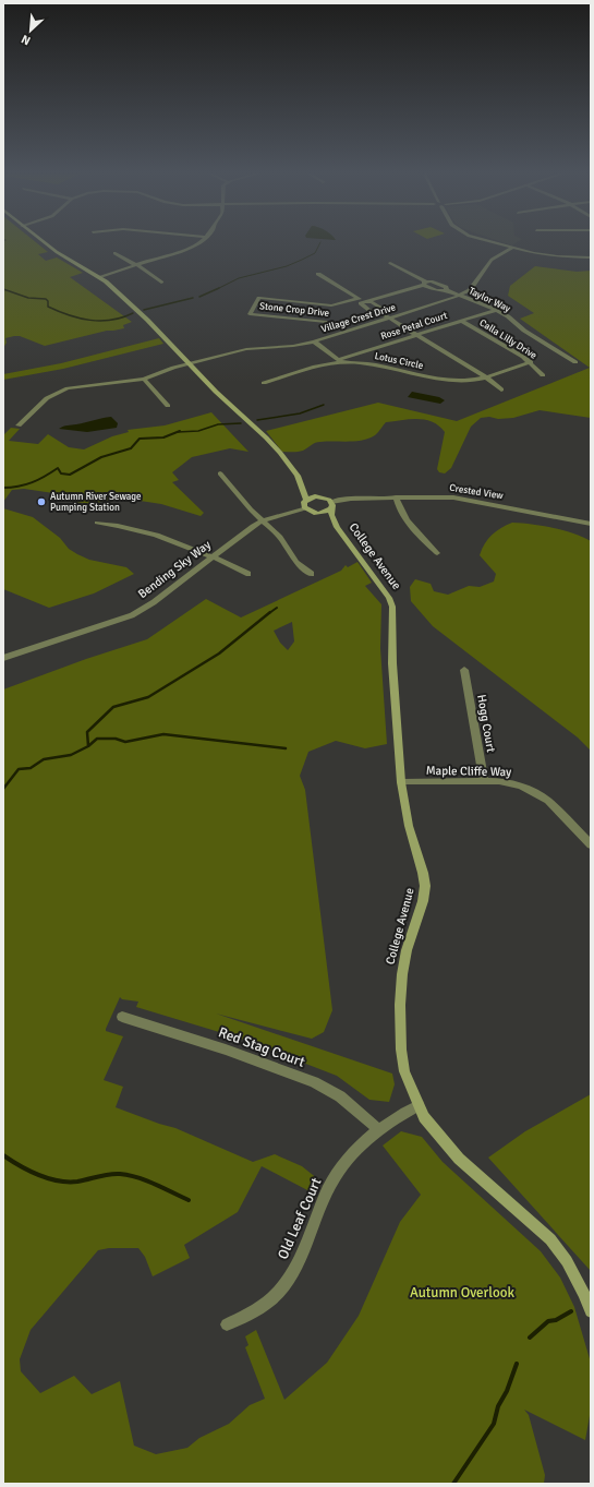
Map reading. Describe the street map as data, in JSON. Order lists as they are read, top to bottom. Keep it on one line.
{"streets":{"street":["Taylor Way","Stone Crop Drive","Village Crest Drive","Rose Petal Court","Calla Lilly Drive","Lotus Circle","Crested View","College Avenue","Bending Sky Way","Hogg Court","Maple Cliffe Way","Red Stag Court","Old Leaf Court"]},"crossings":[["Taylor Way","Village Crest Drive"],["Taylor Way","Rose Petal Court"],["Rose Petal Court","Calla Lilly Drive"],["Rose Petal Court","Lotus Circle"],["Calla Lilly Drive","Lotus Circle"],["Crested View","College Avenue"],["College Avenue","Bending Sky Way"],["College Avenue","Maple Cliffe Way"],["College Avenue","Old Leaf Court"],["Hogg Court","Maple Cliffe Way"],["Red Stag Court","Old Leaf Court"]],"parks":["Autumn Overlook"],"places":["Autumn River Sewage Pumping Station"],"north":"bottom left"}
